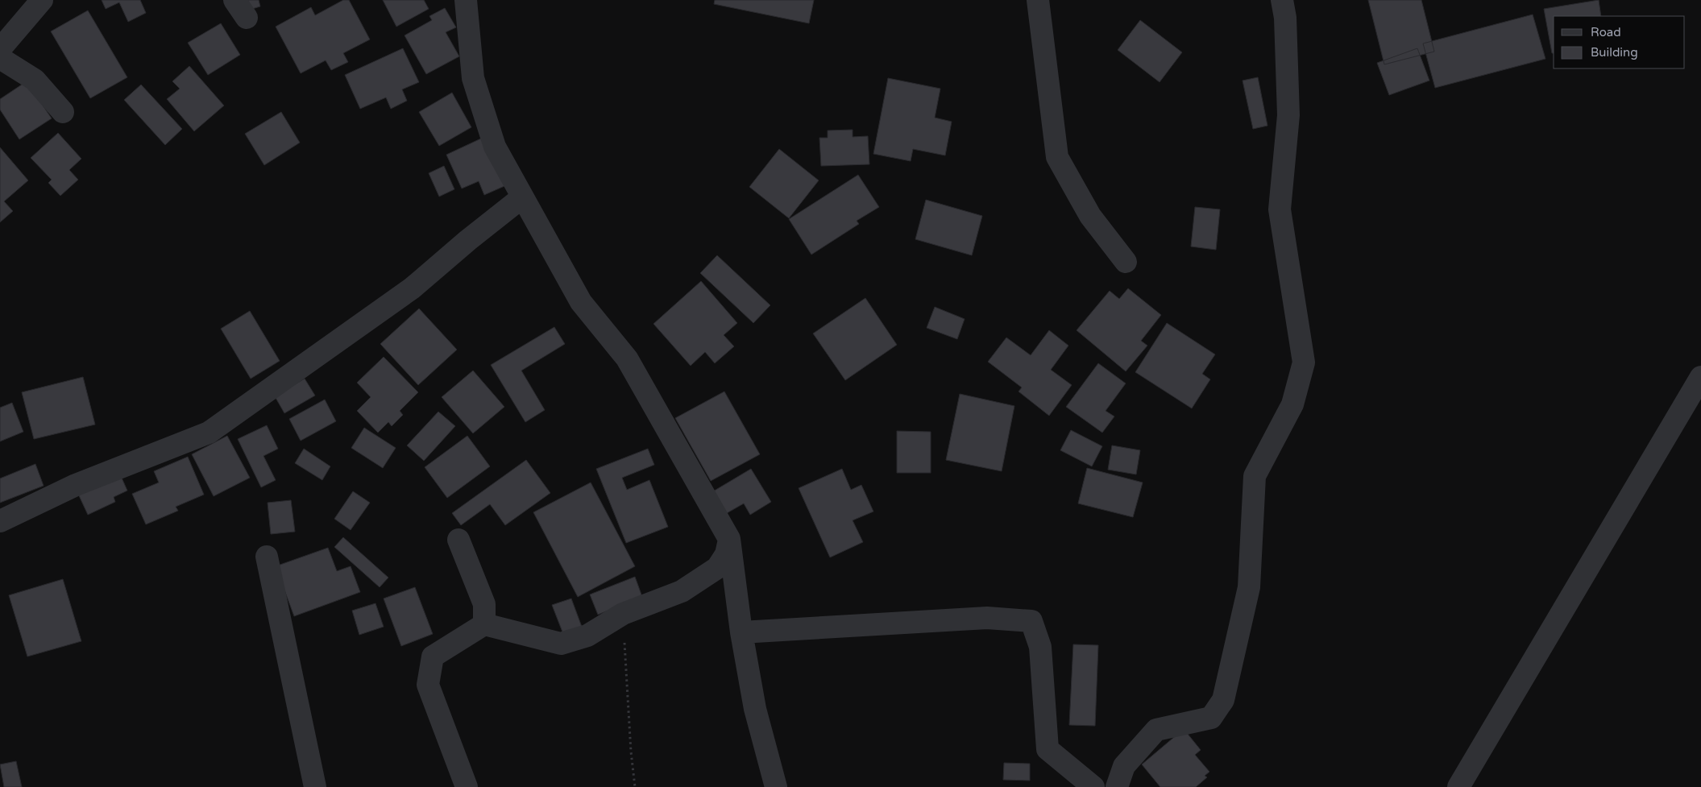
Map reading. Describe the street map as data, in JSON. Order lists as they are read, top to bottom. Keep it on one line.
{"legend":["Road","Building"]}
